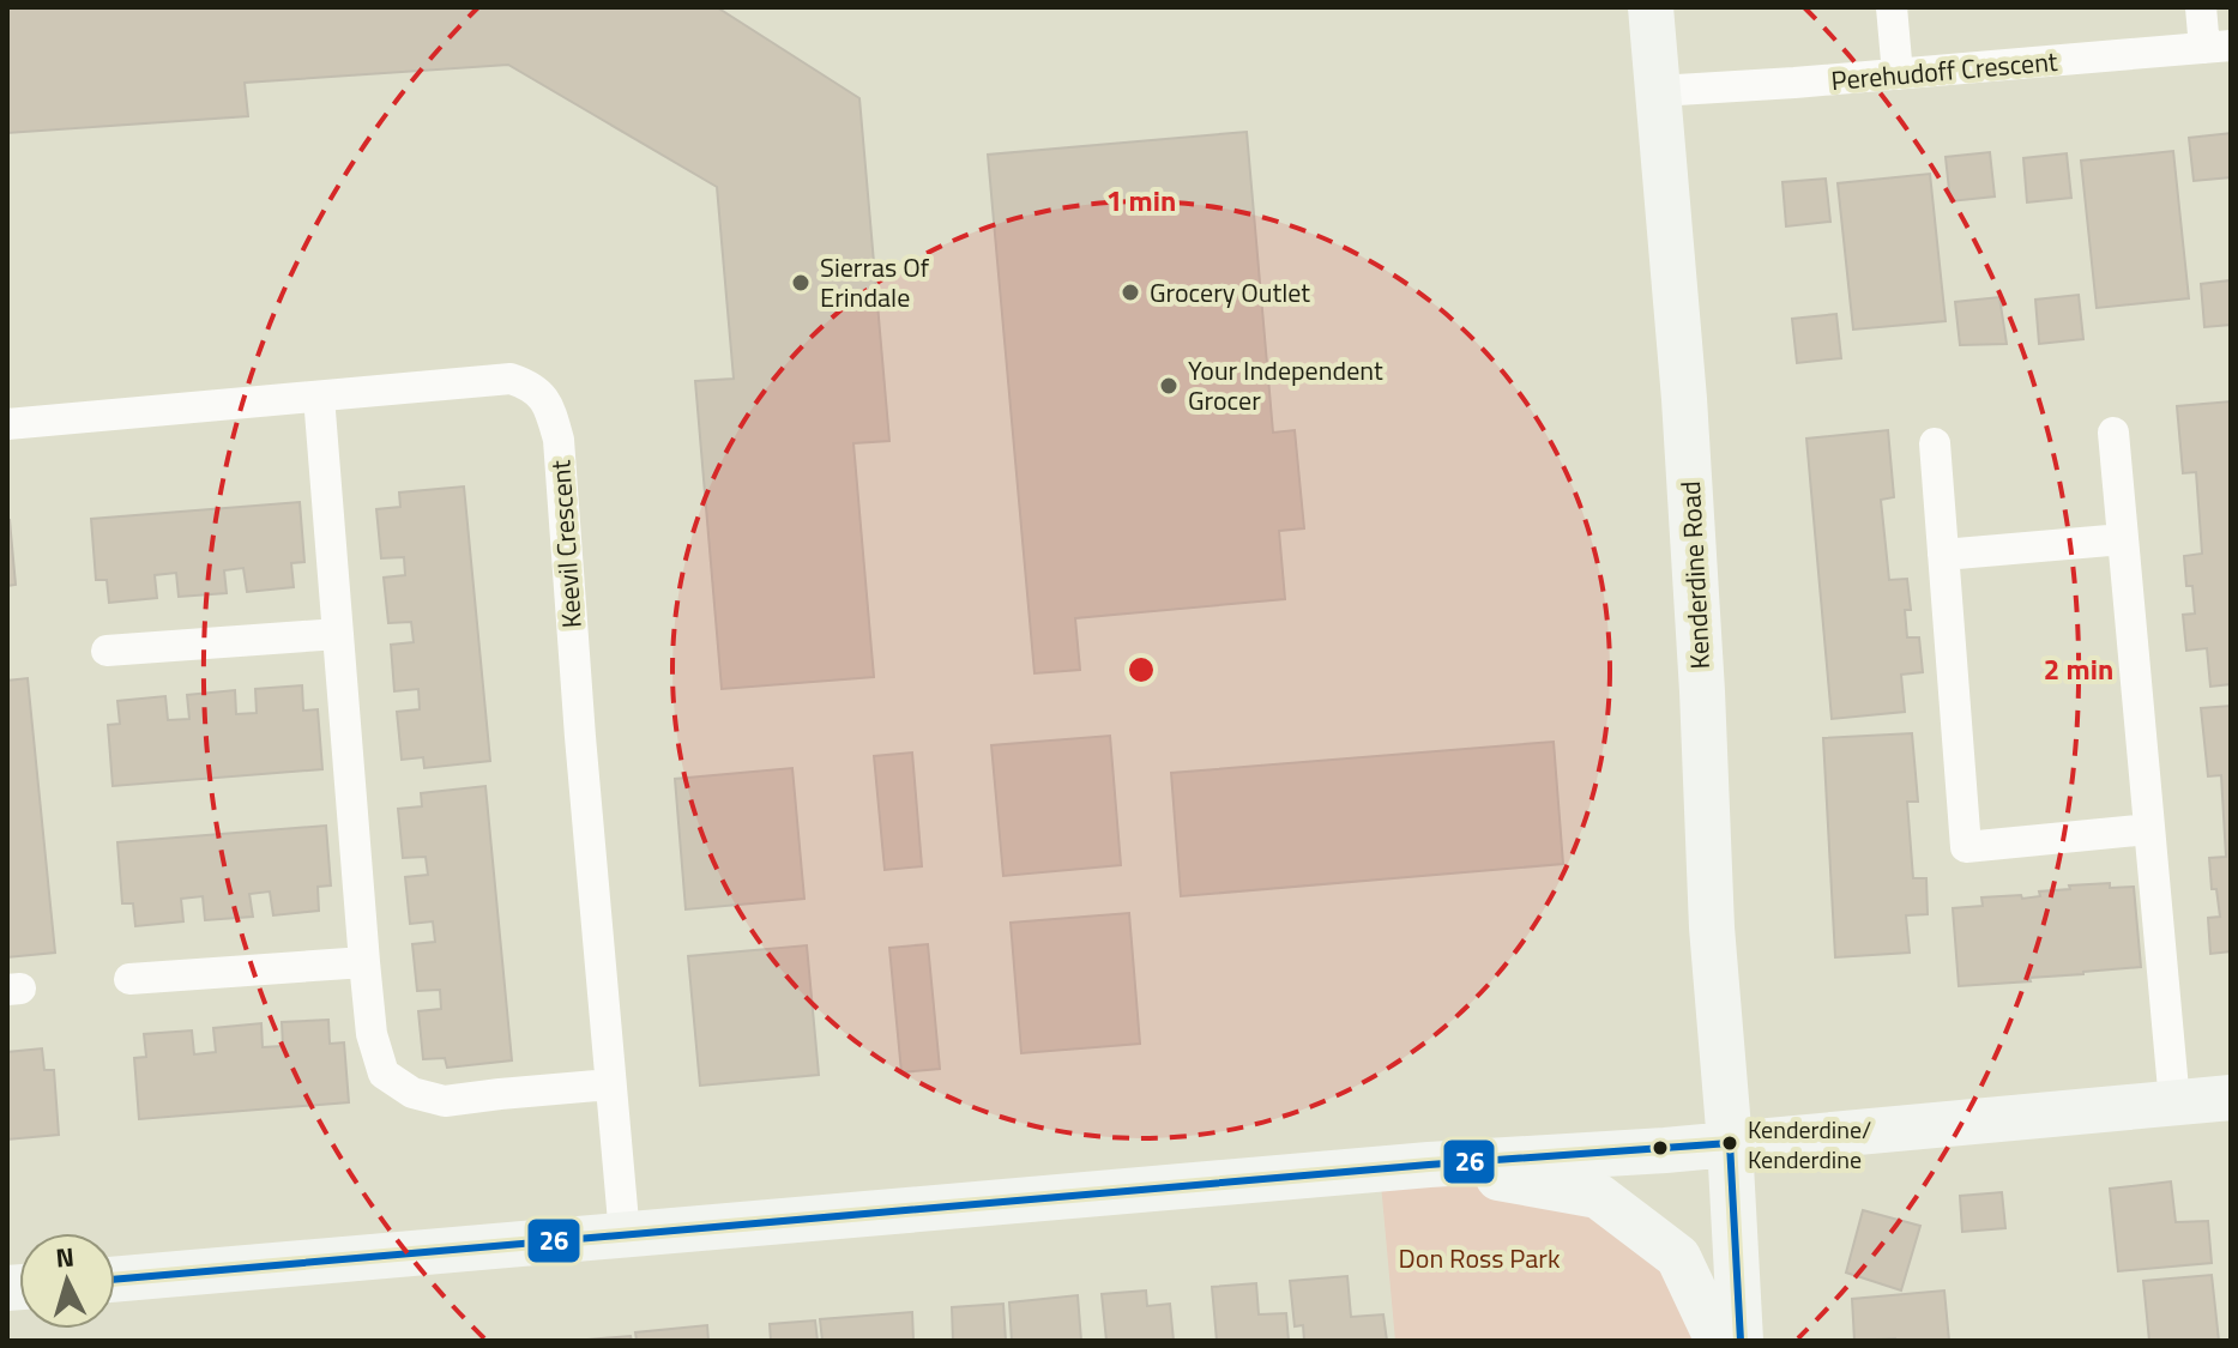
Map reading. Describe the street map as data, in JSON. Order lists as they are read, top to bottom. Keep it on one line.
{"streets":{"street":["Perehudoff Crescent","Keevil Crescent","Kenderdine Road"]},"crossings":[["Perehudoff Crescent","Kenderdine Road"]],"parks":["Don Ross Park"],"places":["Sierras Of Erindale","Grocery Outlet","Your Independent Grocer","Kenderdine/ Kenderdine"],"lines":["transit line 26"],"north":"top","rings":["1 min","2 min"]}
